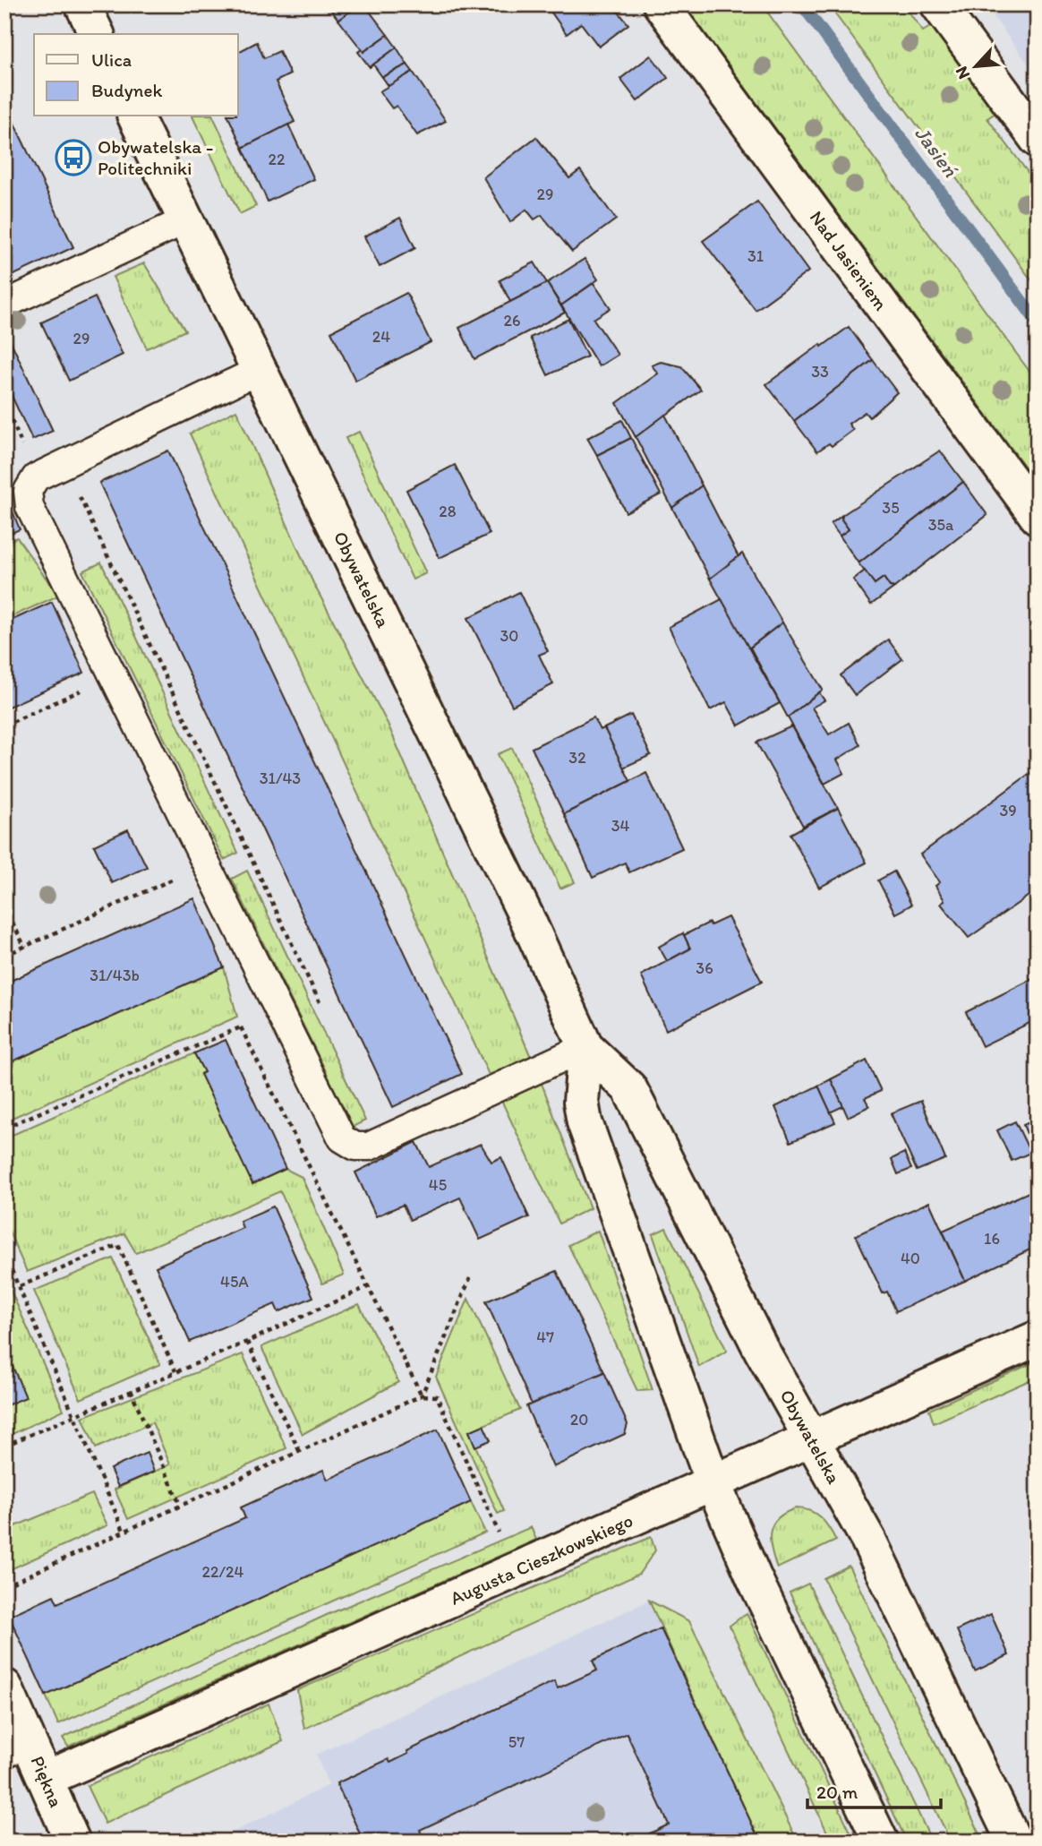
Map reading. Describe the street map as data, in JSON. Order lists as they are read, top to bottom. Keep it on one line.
{"streets":{"main road":["Nad Jasieniem","Obywatelska","Augusta Cieszkowskiego","Piękna"]},"crossings":[["Obywatelska","Augusta Cieszkowskiego"],["Augusta Cieszkowskiego","Piękna"]],"water":["Jasień"],"places":{"bus stop":["Obywatelska - Politechniki"]},"house_numbers":["22","29","31","26","24","29","33","35","28","35a","30","32","31/43","39","34","36","31/43b","45","16","40","45A","47","20","22/24","57"],"legend":["Ulica","Budynek"],"scale_bar":"20 m","north":"bottom left"}
